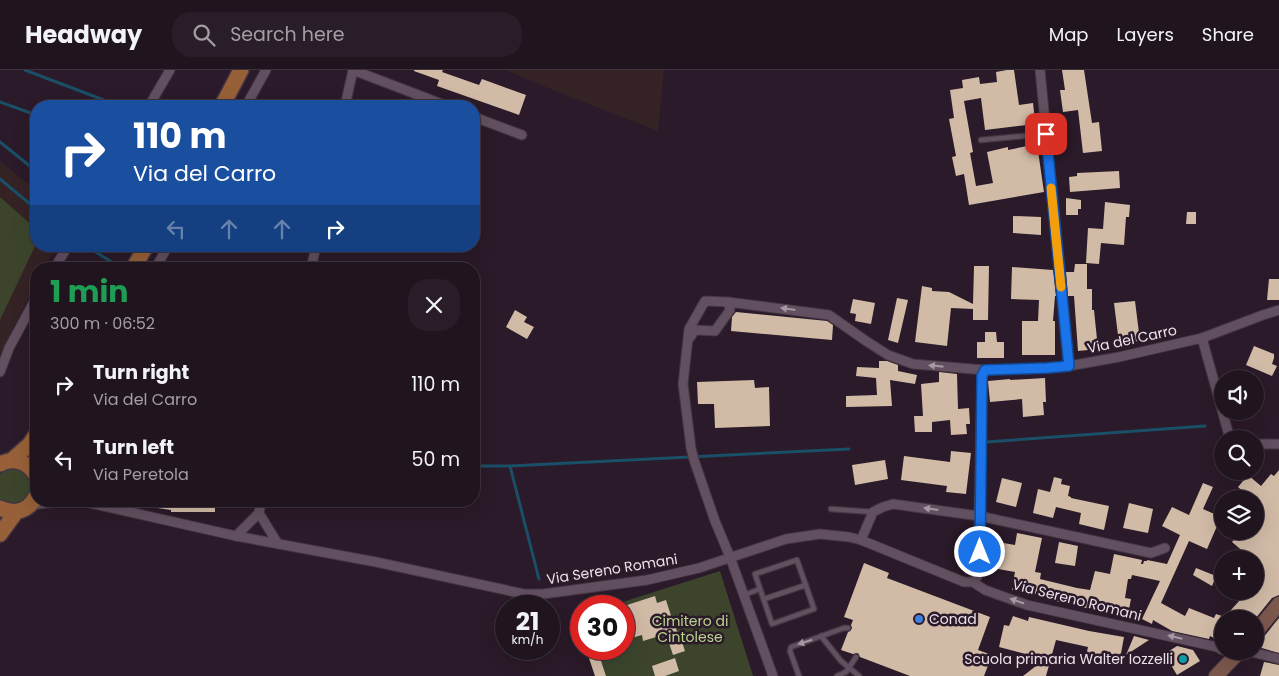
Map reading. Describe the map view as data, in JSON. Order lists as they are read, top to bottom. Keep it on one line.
{"streets":{"street":["Via del Carro","Via Sereno Romani"]},"one_way":["Via del Carro"],"parks":["Cimitero di Cintolese"],"places":["Conad","Scuola primaria Walter Iozzelli"],"page":{"header":"Headway","search":"Search here","nav":["Map","Layers","Share"],"turn":["110 m","Via del Carro"],"heading":["1 min","300 m · 06:52"],"list":[{"name":"Turn right","note":"Via del Carro","value":"110 m"},{"name":"Turn left","note":"Via Peretola","value":"50 m"}],"map_buttons":["+","−"],"speed":"21 km/h","limit":"30"}}
